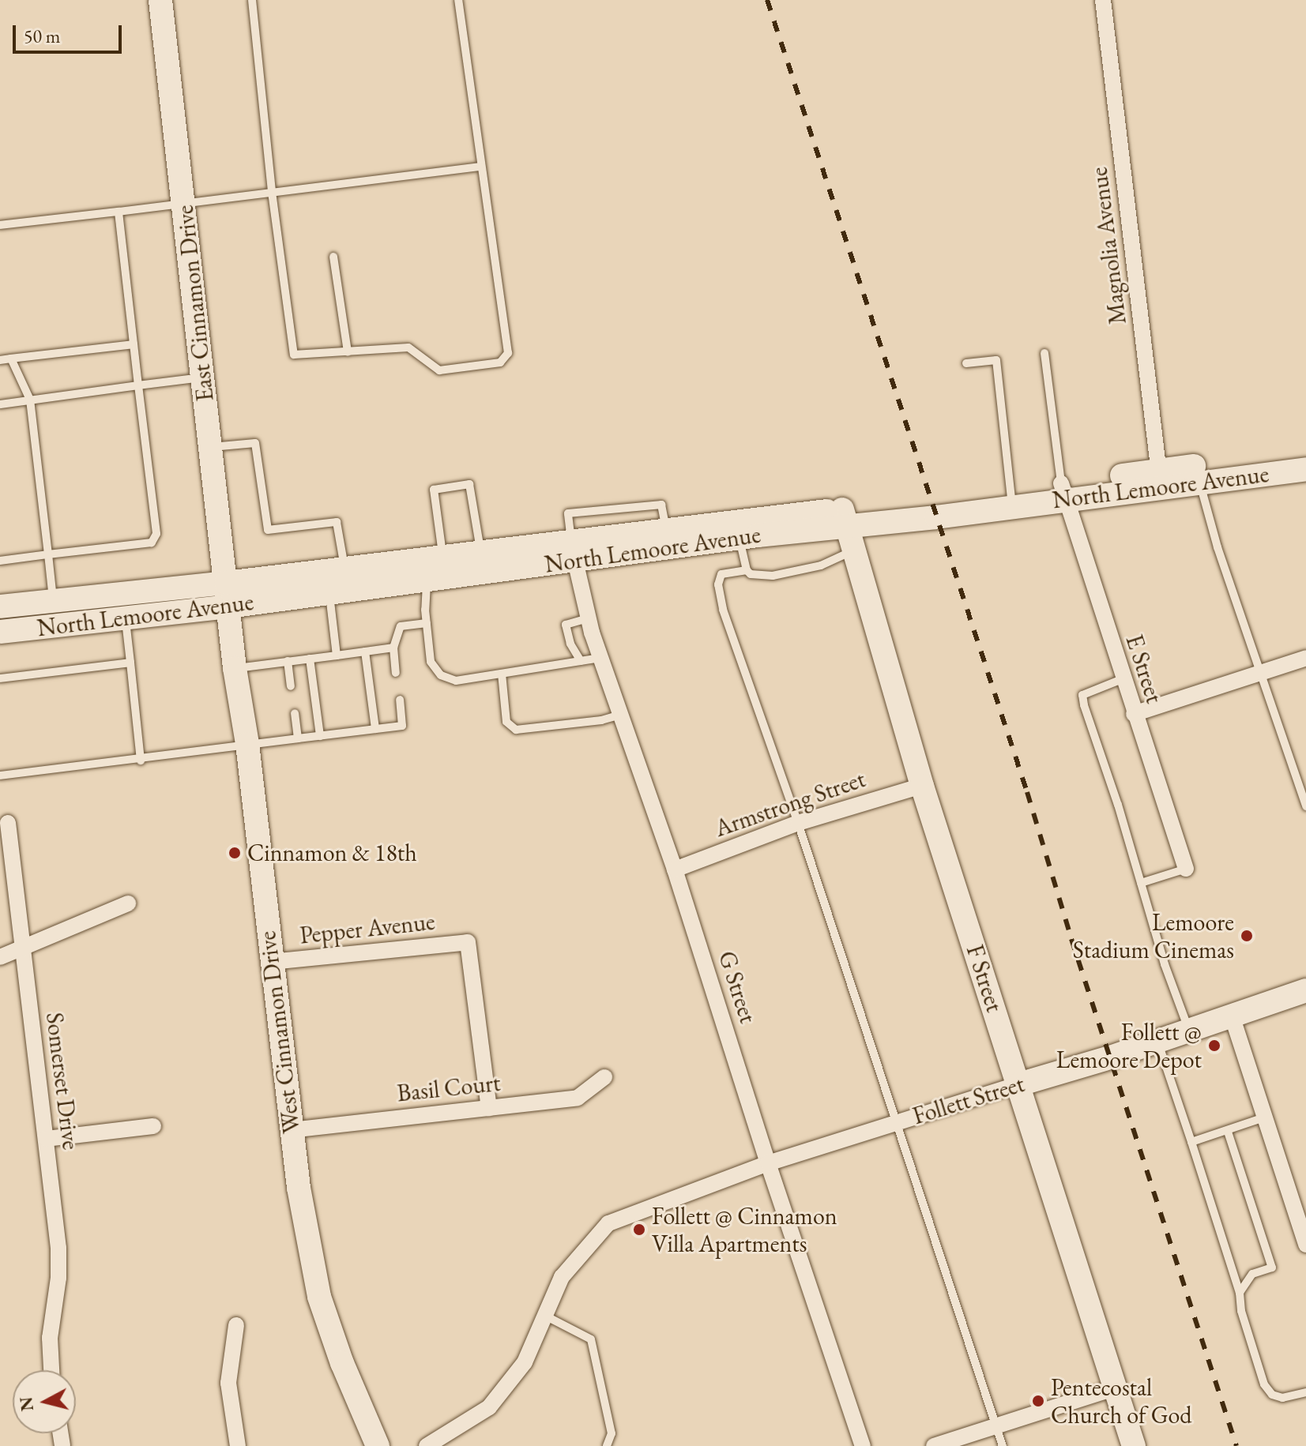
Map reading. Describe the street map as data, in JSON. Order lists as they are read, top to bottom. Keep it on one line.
{"streets":{"main road":["East Cinnamon Drive","North Lemoore Avenue","F Street","West Cinnamon Drive","Follett Street"],"street":["Magnolia Avenue","E Street","Armstrong Street","Pepper Avenue","G Street","Somerset Drive","Basil Court"]},"crossings":[["Magnolia Avenue","North Lemoore Avenue"],["East Cinnamon Drive","North Lemoore Avenue"],["East Cinnamon Drive","West Cinnamon Drive"],["North Lemoore Avenue","E Street"],["North Lemoore Avenue","F Street"],["North Lemoore Avenue","G Street"],["North Lemoore Avenue","West Cinnamon Drive"],["Armstrong Street","F Street"],["Armstrong Street","G Street"],["Pepper Avenue","West Cinnamon Drive"],["Pepper Avenue","Basil Court"],["F Street","Follett Street"],["G Street","Follett Street"],["West Cinnamon Drive","Basil Court"]],"places":["Cinnamon & 18th","Lemoore Stadium Cinemas","Follett @ Lemoore Depot","Follett @ Cinnamon Villa Apartments","Pentecostal Church of God"],"scale_bar":"50 m","north":"left"}
